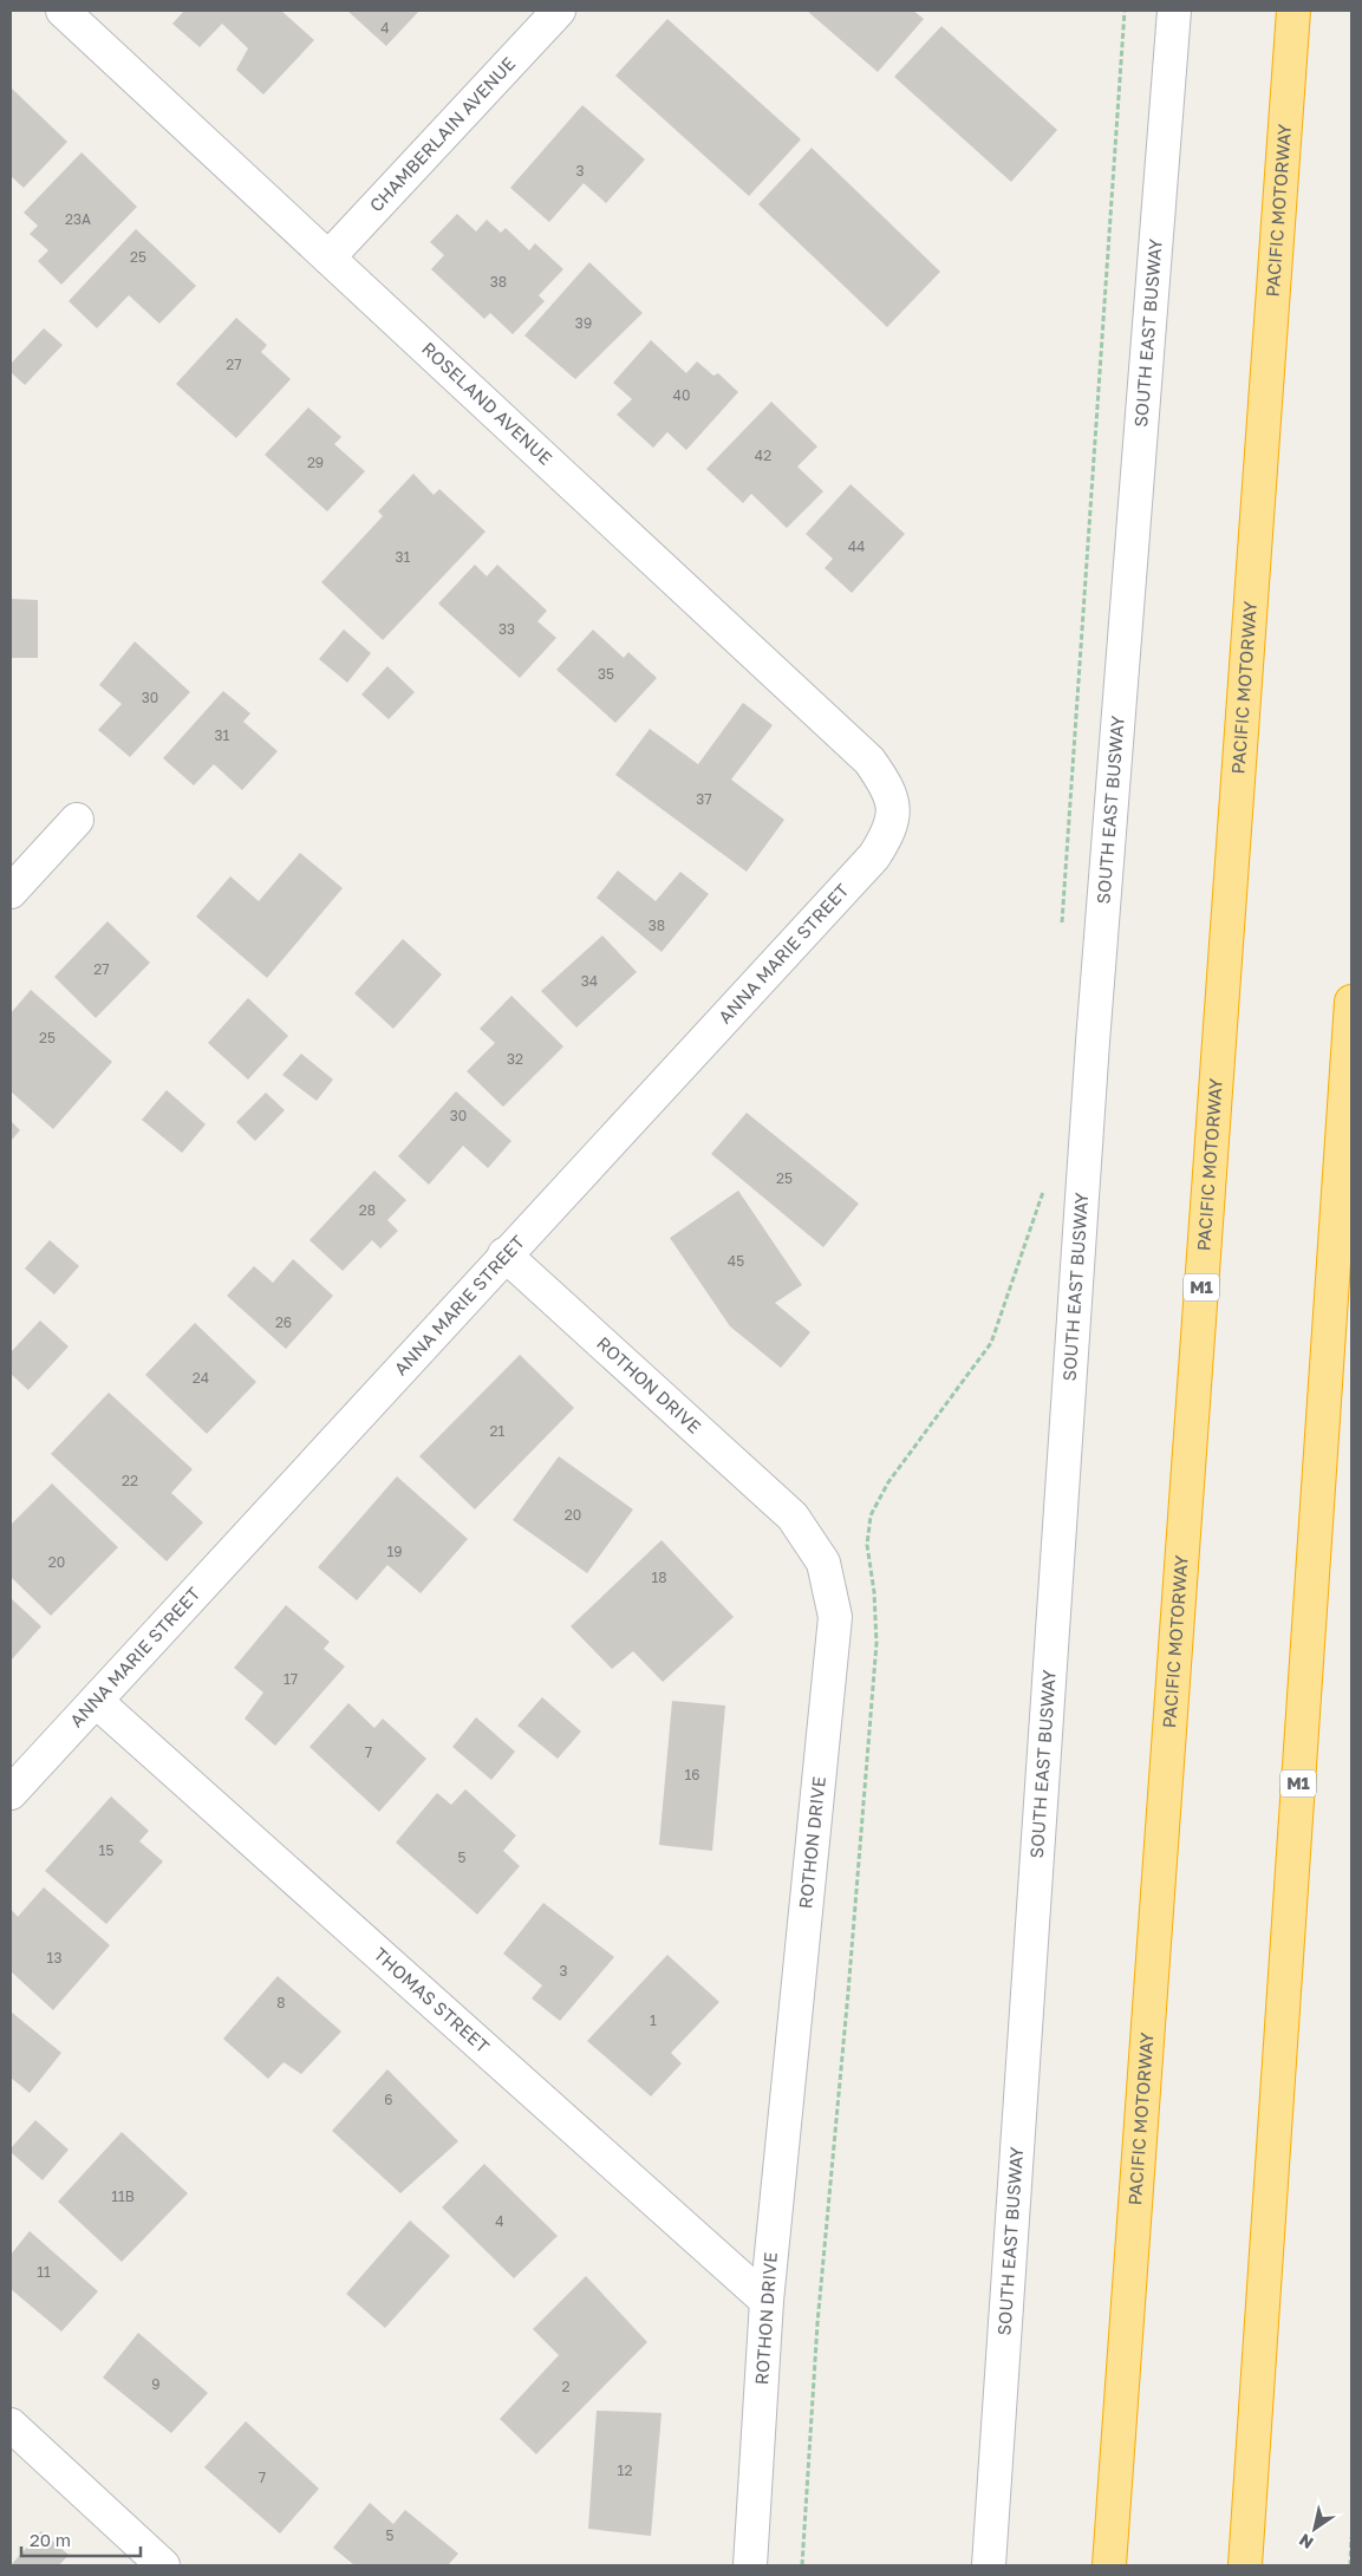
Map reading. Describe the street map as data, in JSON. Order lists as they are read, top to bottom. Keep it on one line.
{"streets":{"highway":["PACIFIC MOTORWAY","M1"],"street":["CHAMBERLAIN AVENUE","SOUTH EAST BUSWAY","ROSELAND AVENUE","ANNA MARIE STREET","ROTHON DRIVE","THOMAS STREET"]},"crossings":[["CHAMBERLAIN AVENUE","ROSELAND AVENUE"],["ROSELAND AVENUE","ANNA MARIE STREET"],["ANNA MARIE STREET","ROTHON DRIVE"],["ANNA MARIE STREET","THOMAS STREET"],["ROTHON DRIVE","THOMAS STREET"]],"house_numbers":["4","3","23A","25","38","39","27","40","42","29","44","31","33","35","30","31","37","38","27","34","25","32","30","25","28","45","26","24","21","22","20","19","20","18","17","7","16","15","5","13","3","8","1","6","11B","4","11","9","2","12","7","5"],"scale_bar":"20 m","north":"bottom left"}
